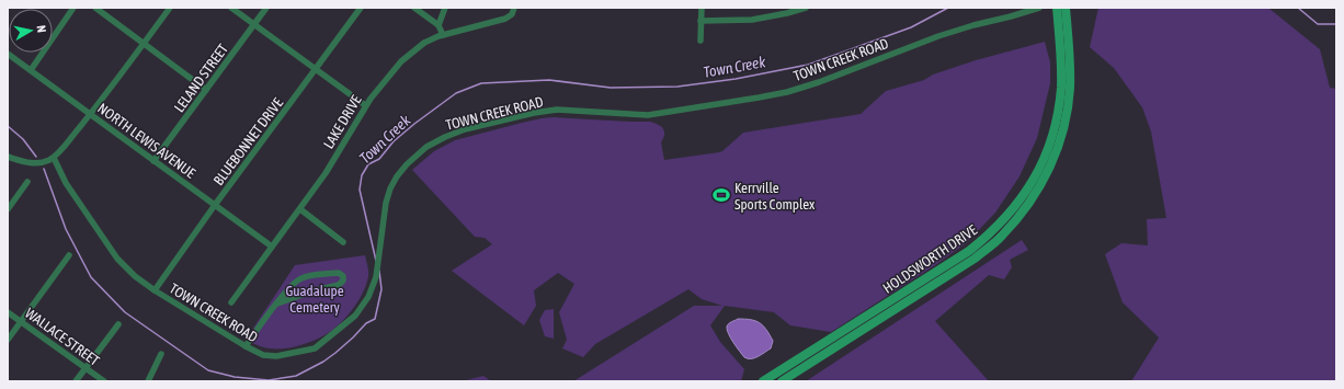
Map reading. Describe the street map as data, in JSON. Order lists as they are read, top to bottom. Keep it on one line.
{"streets":{"main road":["HOLDSWORTH DRIVE"],"street":["TOWN CREEK ROAD","LELAND STREET","LAKE DRIVE","NORTH LEWIS AVENUE","BLUEBONNET DRIVE","WALLACE STREET"]},"crossings":[["TOWN CREEK ROAD","BLUEBONNET DRIVE"],["LELAND STREET","NORTH LEWIS AVENUE"],["LAKE DRIVE","NORTH LEWIS AVENUE"],["NORTH LEWIS AVENUE","BLUEBONNET DRIVE"]],"water":["Town Creek"],"parks":["Guadalupe Cemetery"],"places":{"sports":["Kerrville Sports Complex"]},"north":"right"}
